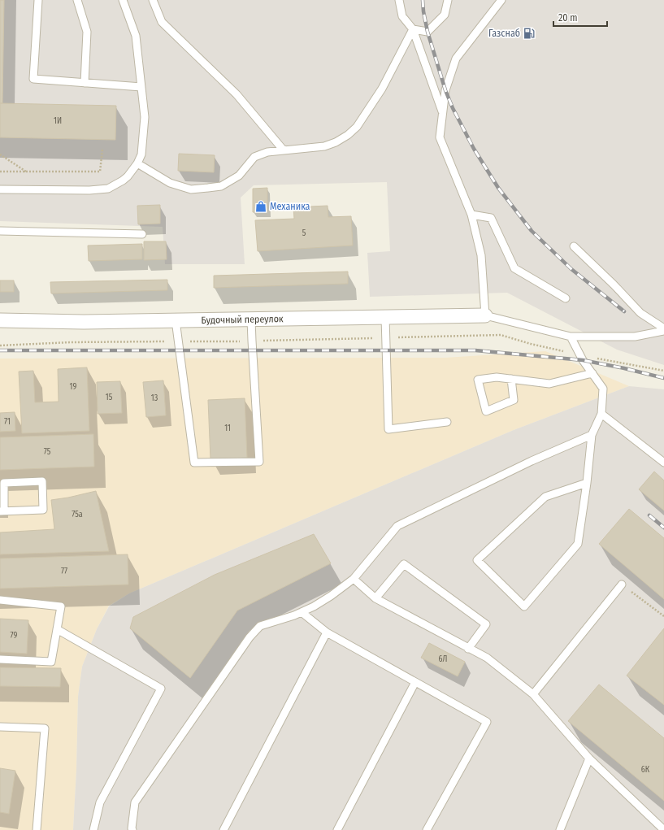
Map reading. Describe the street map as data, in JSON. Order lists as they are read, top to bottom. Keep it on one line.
{"streets":{"street":["Будочный переулок"]},"places":{"fuel station":["Газснаб"],"shop":["Механика"]},"house_numbers":["1И","5","19","15","13","71","11","75","75а","77","79","6Л","6К"],"scale_bar":"20 m"}
